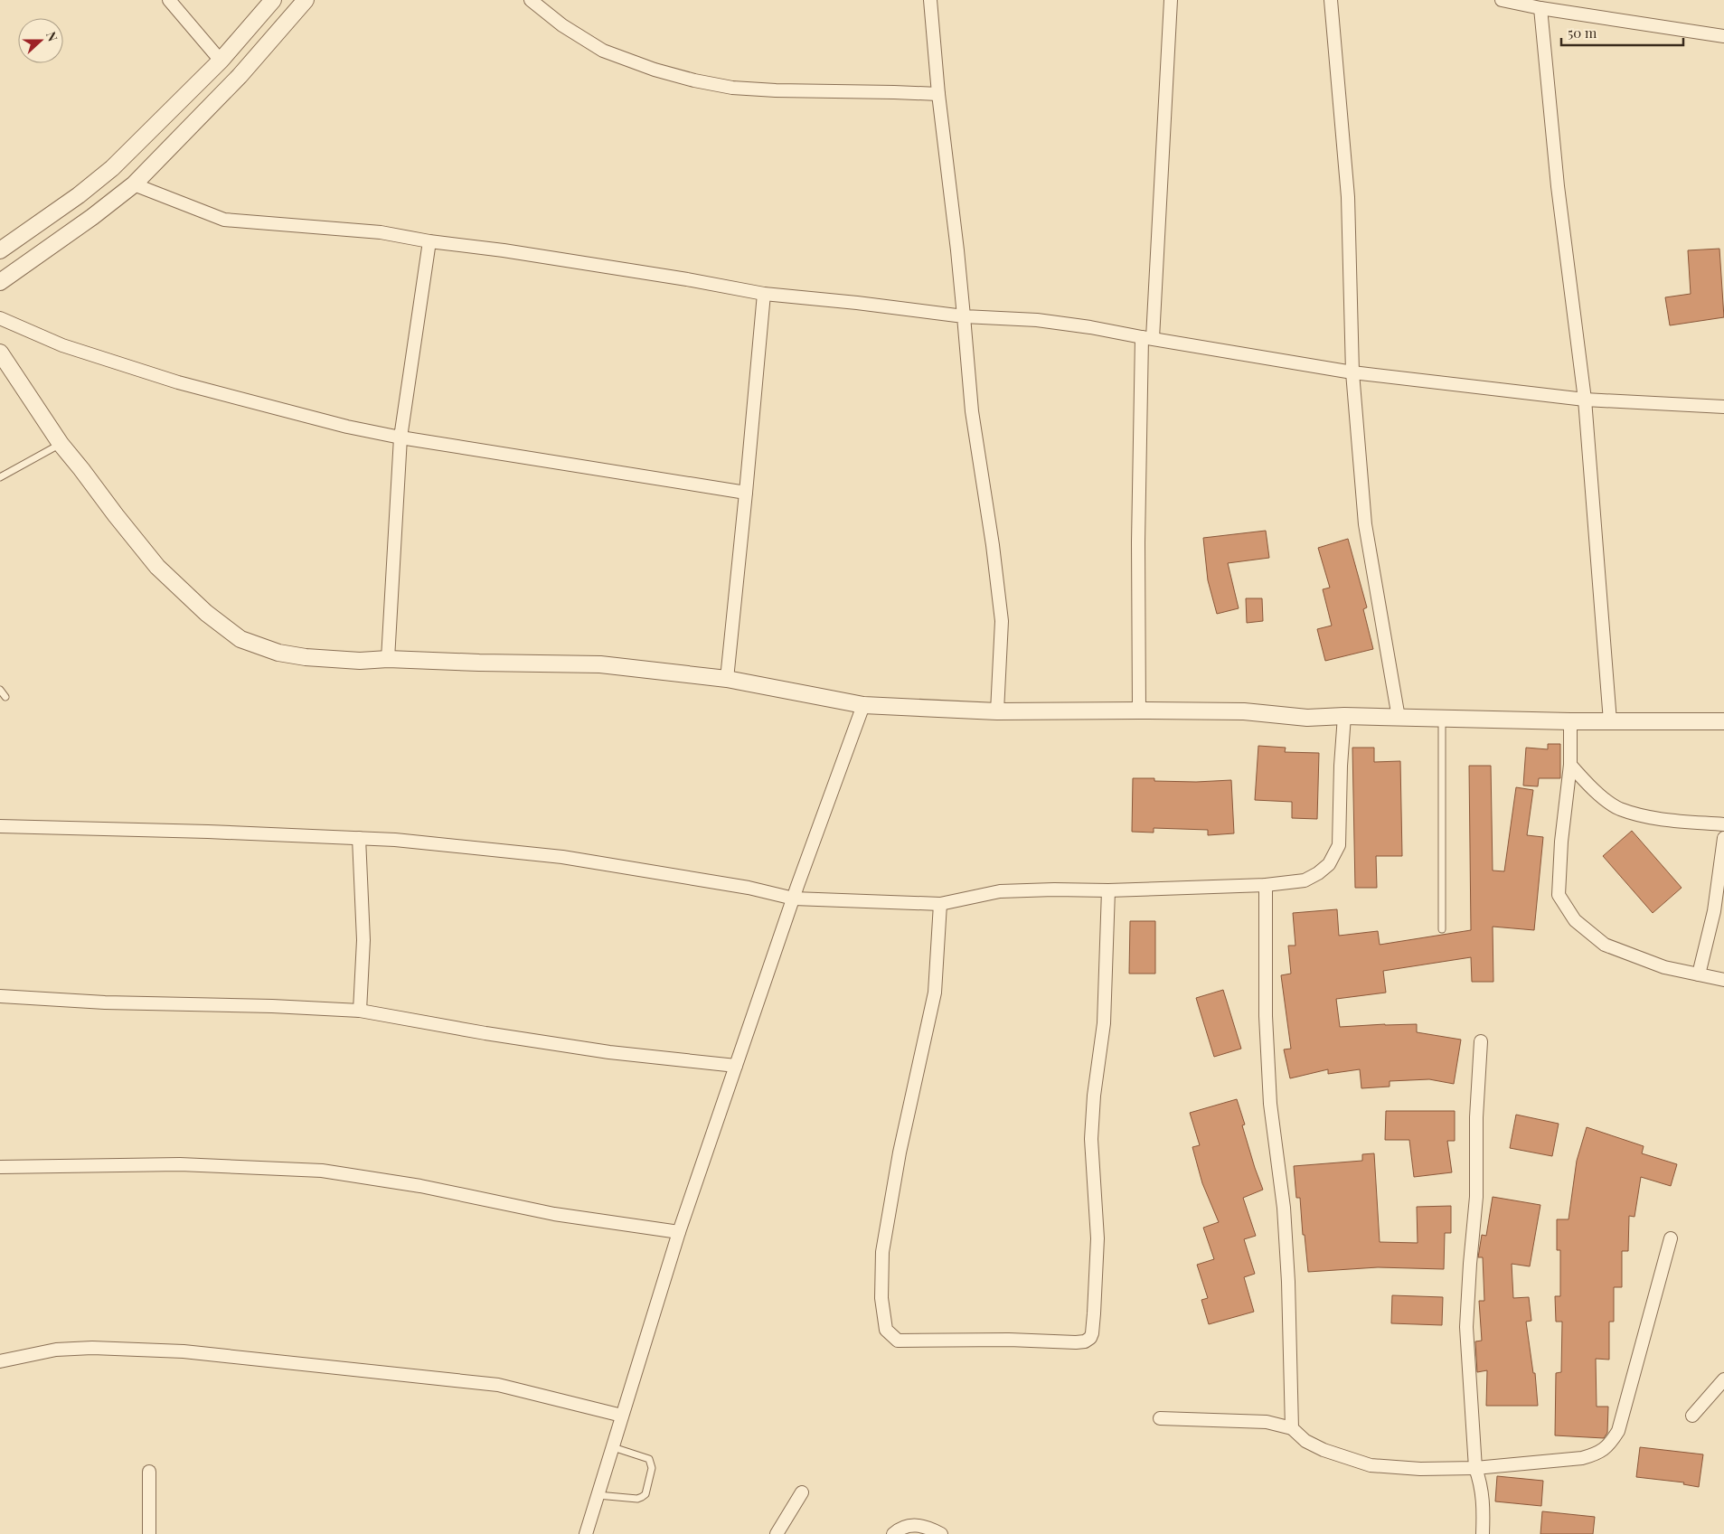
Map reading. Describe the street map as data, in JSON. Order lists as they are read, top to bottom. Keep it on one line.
{"scale_bar":"50 m","north":"right"}
